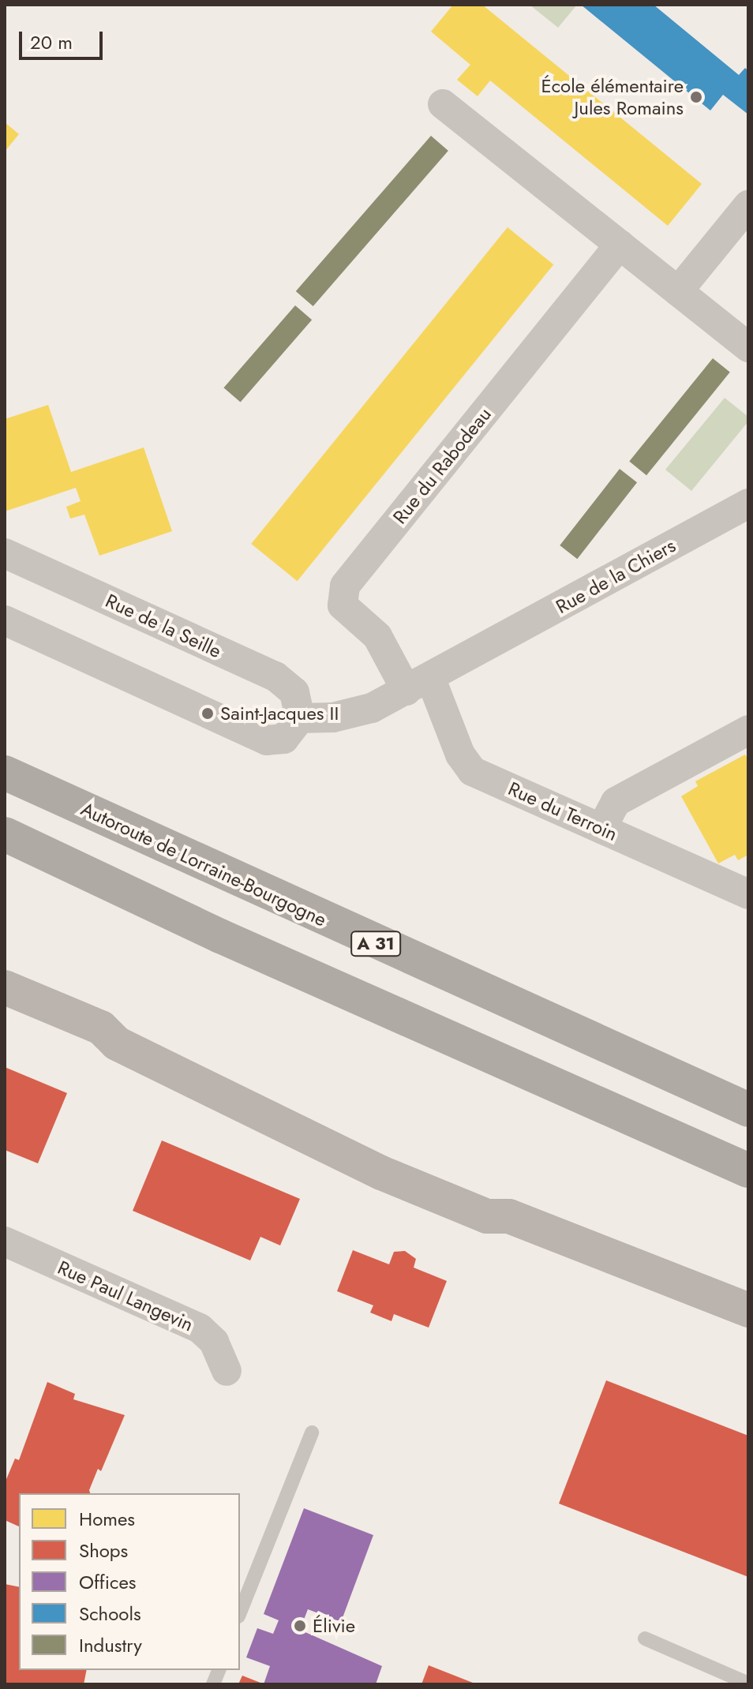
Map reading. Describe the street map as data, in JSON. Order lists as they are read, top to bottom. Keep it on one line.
{"streets":{"highway":["Autoroute de Lorraine-Bourgogne","A 31"],"street":["Rue du Rabodeau","Rue de la Chiers","Rue de la Seille","Rue du Terroin","Rue Paul Langevin"]},"crossings":[["Rue du Rabodeau","Rue de la Chiers"],["Rue du Rabodeau","Rue du Terroin"],["Rue de la Chiers","Rue du Terroin"]],"places":["École élémentaire Jules Romains","Saint-Jacques II","Élivie"],"legend":["Homes","Shops","Offices","Schools","Industry"],"scale_bar":"20 m"}
